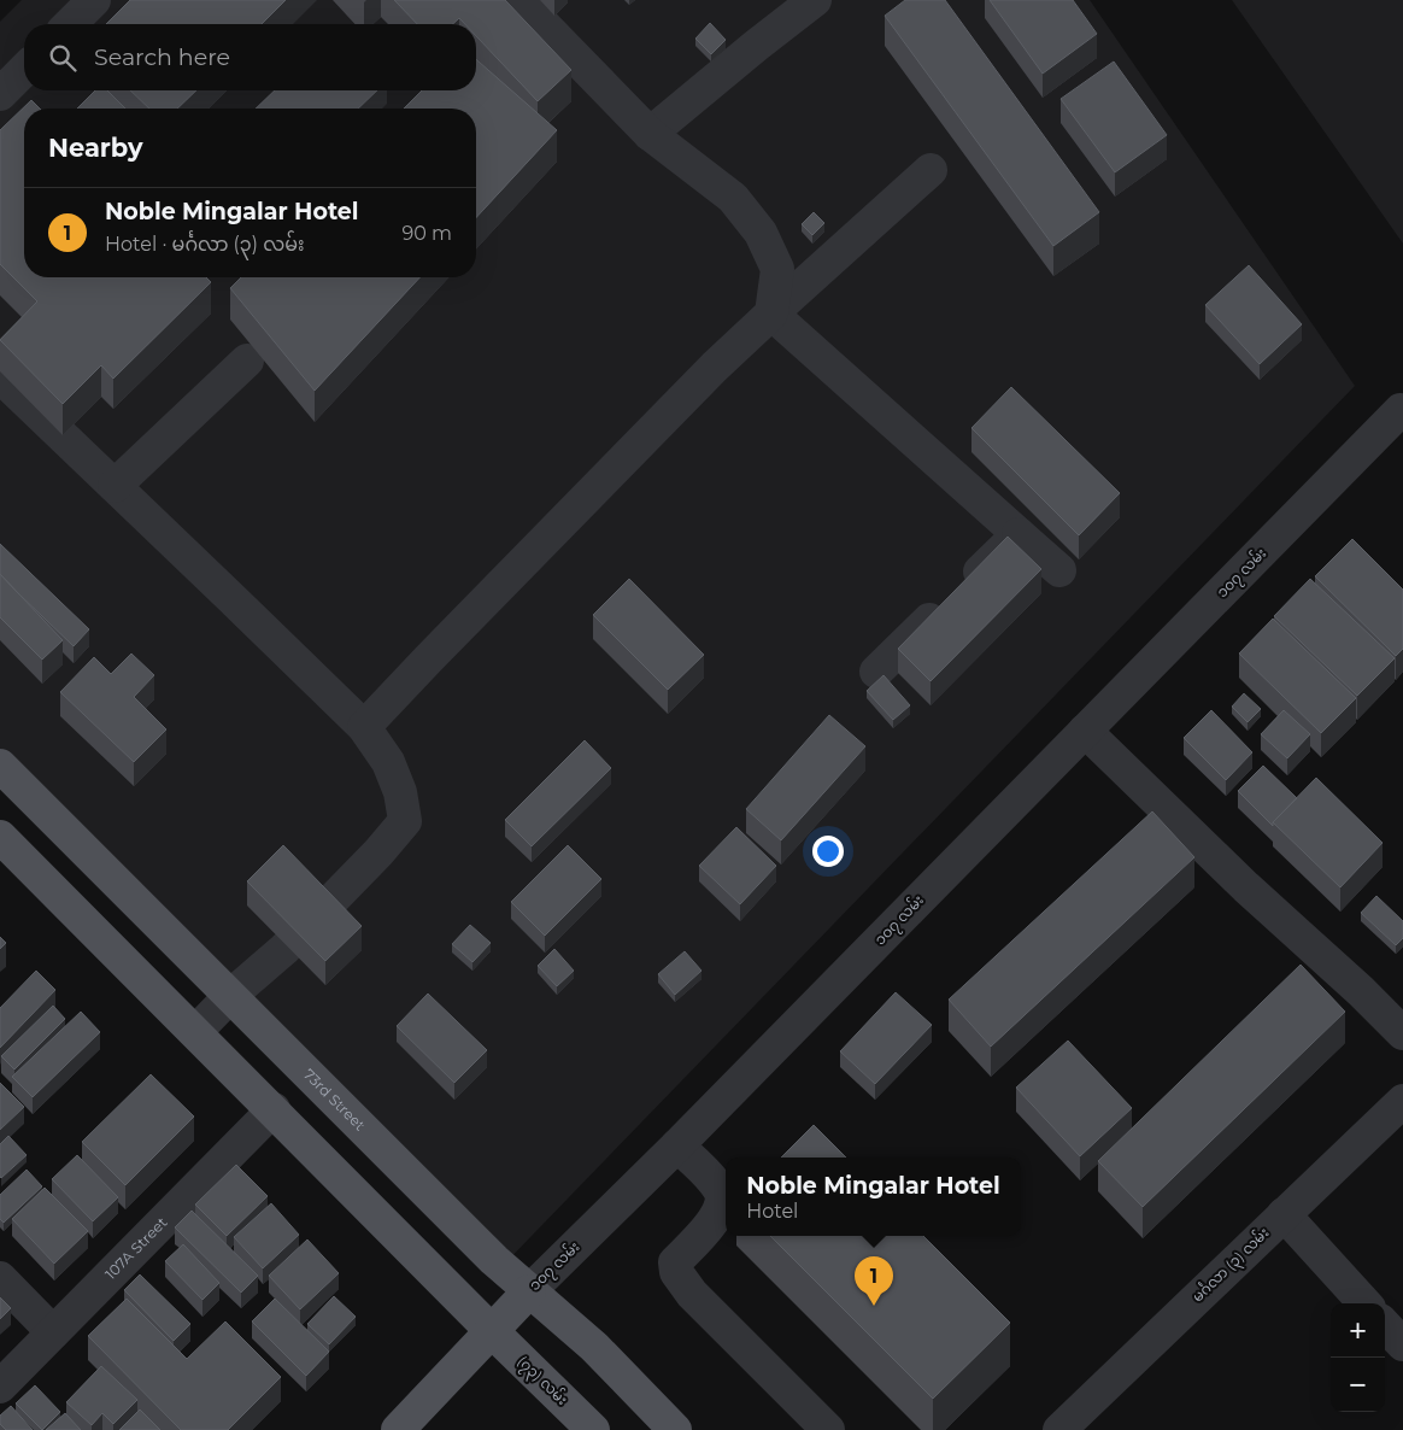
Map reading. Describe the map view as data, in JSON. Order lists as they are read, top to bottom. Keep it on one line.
{"streets":{"main road":["၁၀၇ လမ်း","73rd Street","(၇၃) လမ်း"],"street":["107A Street","မင်္ဂလာ (၃) လမ်း"]},"crossings":[["၁၀၇ လမ်း","73rd Street"],["၁၀၇ လမ်း","(၇၃) လမ်း"]],"page":{"search":"Search here","heading":"Nearby","list":[{"mark":"1","name":"Noble Mingalar Hotel","note":"Hotel · မင်္ဂလာ (၃) လမ်း","value":"90 m"}],"popup":["Noble Mingalar Hotel","Hotel"],"pins":"1","map_buttons":["+","−"]}}
